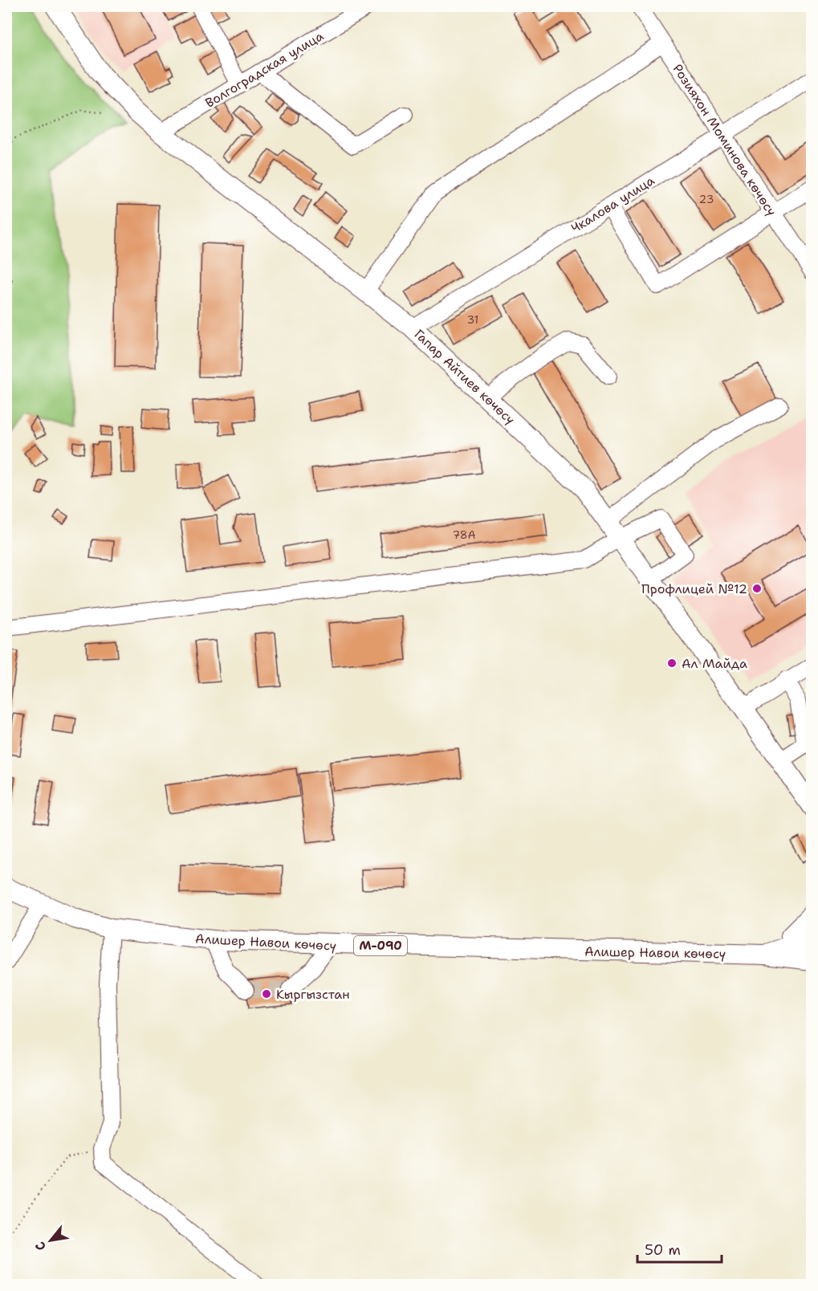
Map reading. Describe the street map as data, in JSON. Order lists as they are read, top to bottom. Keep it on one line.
{"streets":{"main road":["Гапар Айтиев көчөсү","Алишер Навои көчөсү","М-090"],"street":["Волгоградская улица","Розияхон Моминова көчөсү","Чкалова улица"]},"crossings":[["Волгоградская улица","Гапар Айтиев көчөсү"],["Розияхон Моминова көчөсү","Чкалова улица"],["Чкалова улица","Гапар Айтиев көчөсү"]],"places":["Профлицей №12","Ал Майда","Кыргызстан"],"house_numbers":["23","31","78А"],"scale_bar":"50 m","north":"bottom left"}
